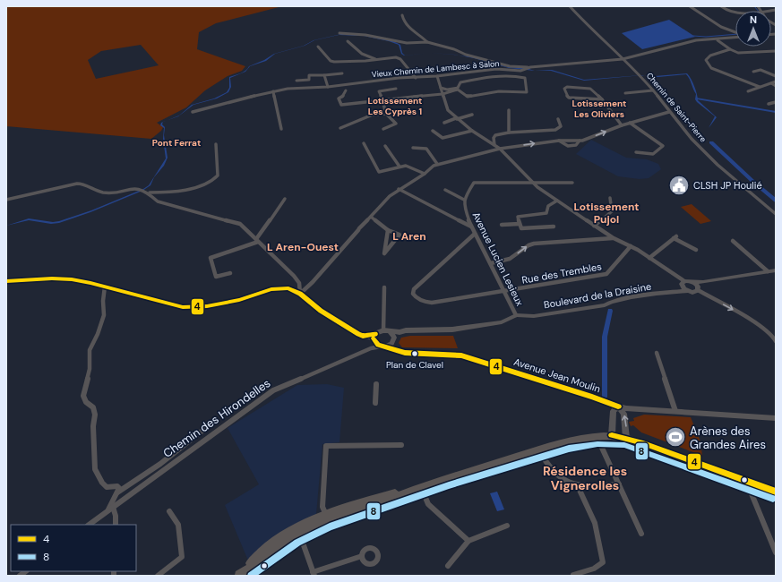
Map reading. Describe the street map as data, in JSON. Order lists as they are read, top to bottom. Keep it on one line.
{"streets":{"street":["Vieux Chemin de Lambesc à Salon","Chemin de Saint-Pierre","Avenue Lucien Lesieux","Rue des Trembles","Boulevard de la Draisine","Avenue Jean Moulin","Chemin des Hirondelles"]},"crossings":[["Vieux Chemin de Lambesc à Salon","Chemin de Saint-Pierre"],["Avenue Lucien Lesieux","Rue des Trembles"],["Avenue Lucien Lesieux","Boulevard de la Draisine"],["Avenue Jean Moulin","Chemin des Hirondelles"]],"districts":["Lotissement Les Cyprès 1","Lotissement Les Oliviers","Pont Ferrat","Lotissement Pujol","L Aren","L Aren-Ouest","Résidence les Vignerolles"],"places":{"public building":["CLSH JP Houlié"],"other":["Plan de Clavel"],"sports":["Arènes des Grandes Aires"]},"lines":["transit line 4","transit line 8"],"legend":["4","8"],"north":"top"}
